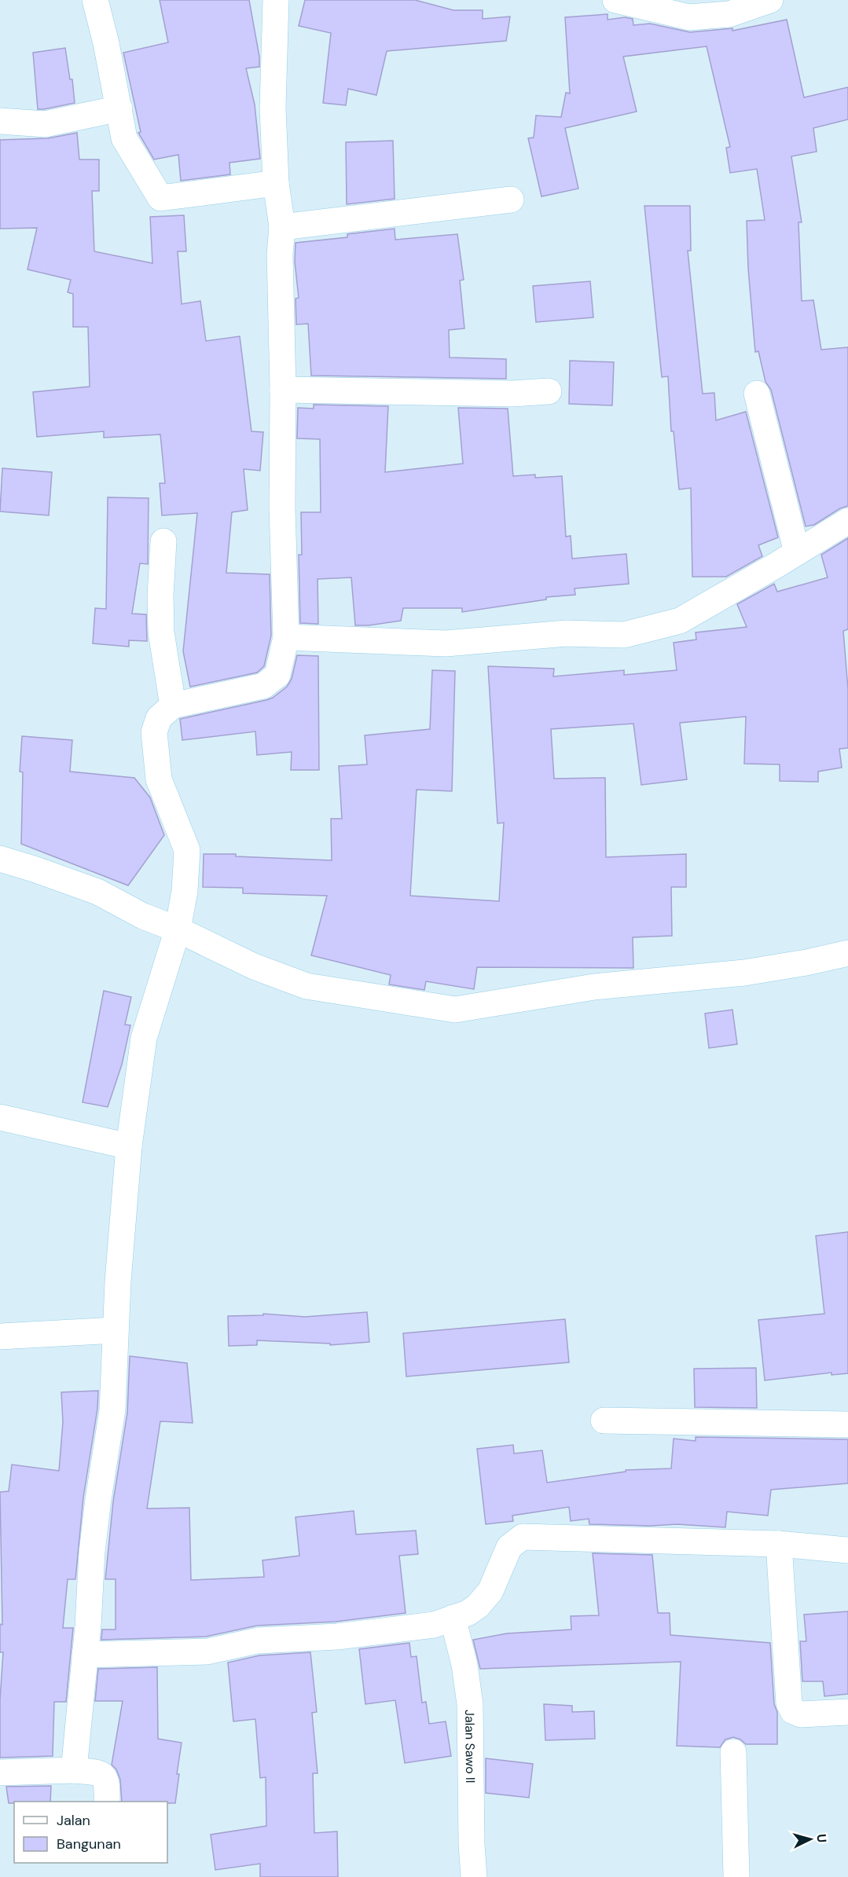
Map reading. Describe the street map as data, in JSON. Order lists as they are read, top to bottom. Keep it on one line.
{"streets":{"street":["Jalan Sawo II"]},"legend":["Jalan","Bangunan"],"north":"right"}
